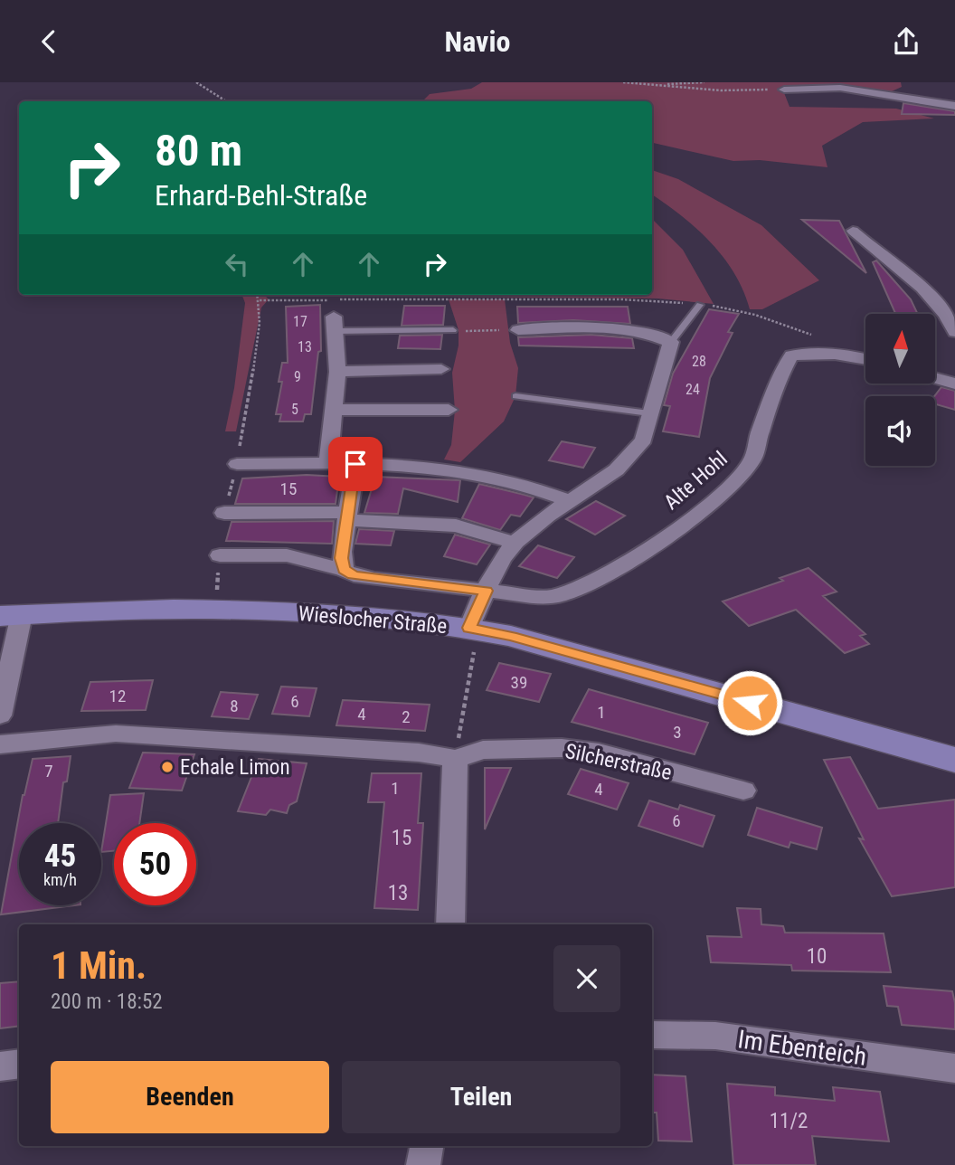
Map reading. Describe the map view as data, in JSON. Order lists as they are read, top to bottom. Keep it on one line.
{"streets":{"main road":["Wieslocher Straße"],"street":["Alte Hohl","Silcherstraße","Im Ebenteich"]},"places":["Echale Limon"],"house_numbers":["17","13","28","9","24","5","15","39","12","6","8","1","4","2","3","7","1","4","6","15","13","10","11/2"],"north":"top","page":{"header":"Navio","turn":["80 m","Erhard-Behl-Straße"],"speed":"45 km/h","limit":"50","heading":["1 Min.","200 m · 18:52"],"buttons":["Beenden","Teilen"]}}
